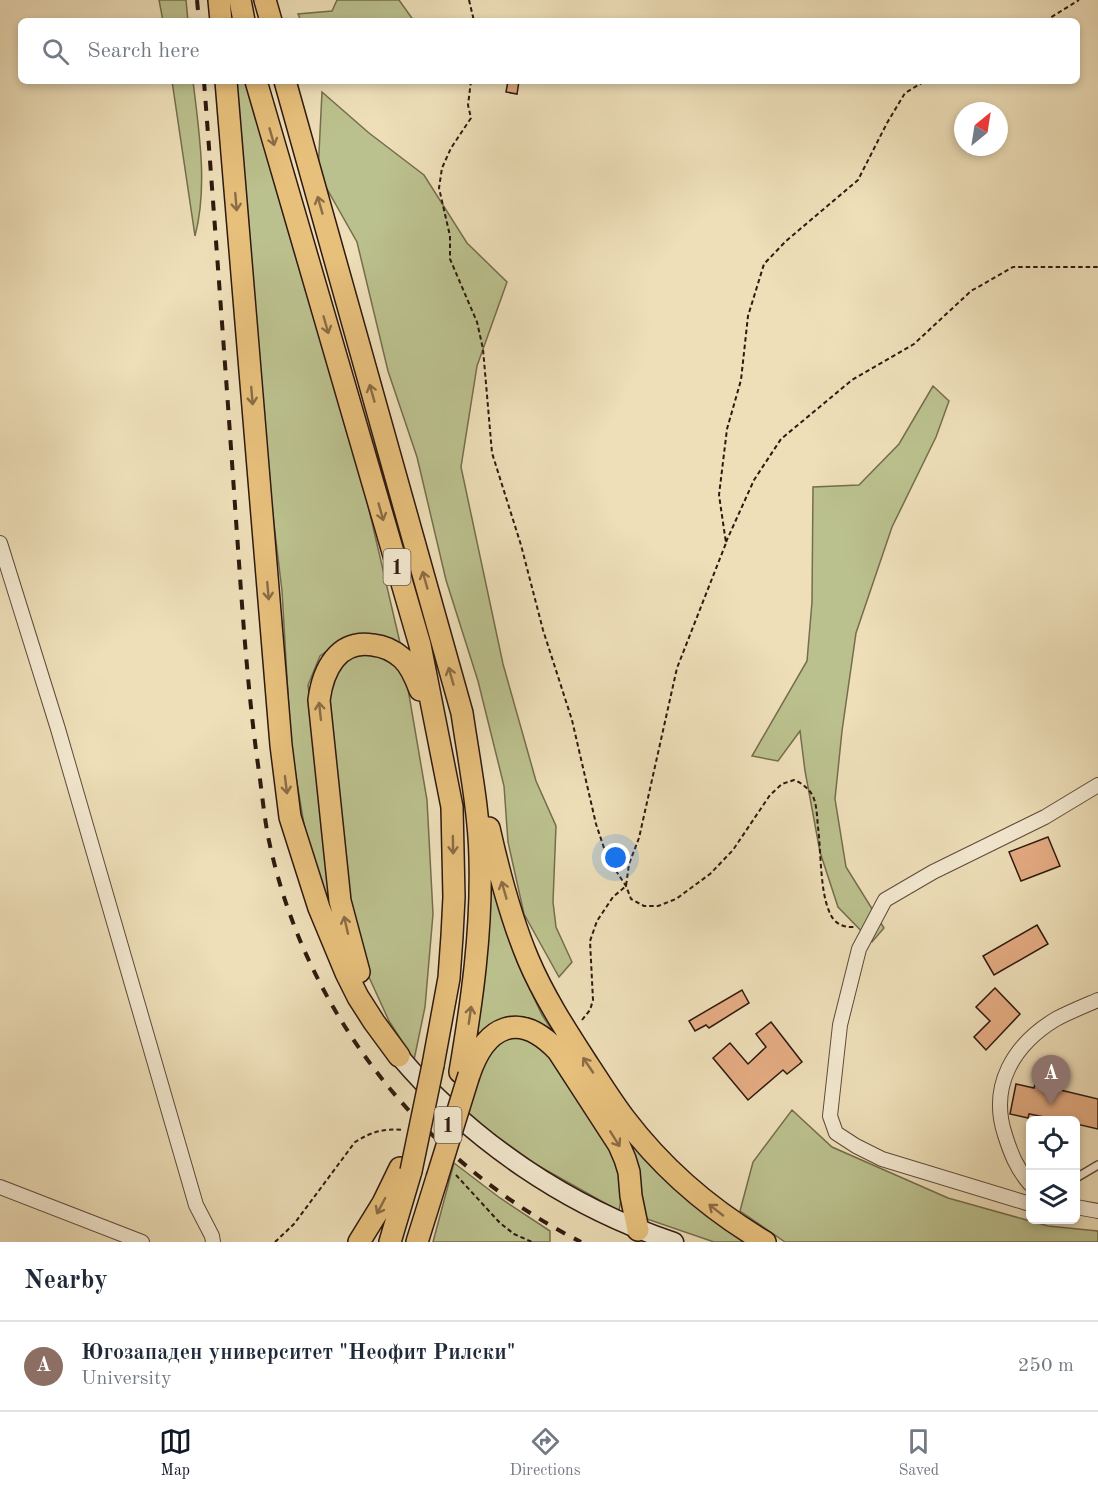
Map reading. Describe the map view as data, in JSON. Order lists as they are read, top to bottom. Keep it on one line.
{"streets":{"main road":["1"]},"north":"top right","page":{"search":"Search here","pins":"A","heading":"Nearby","list":[{"mark":"A","name":"Югозападен университет \"Неофит Рилски\"","note":"University","value":"250 m"}],"nav":["Map","Directions","Saved"]}}
